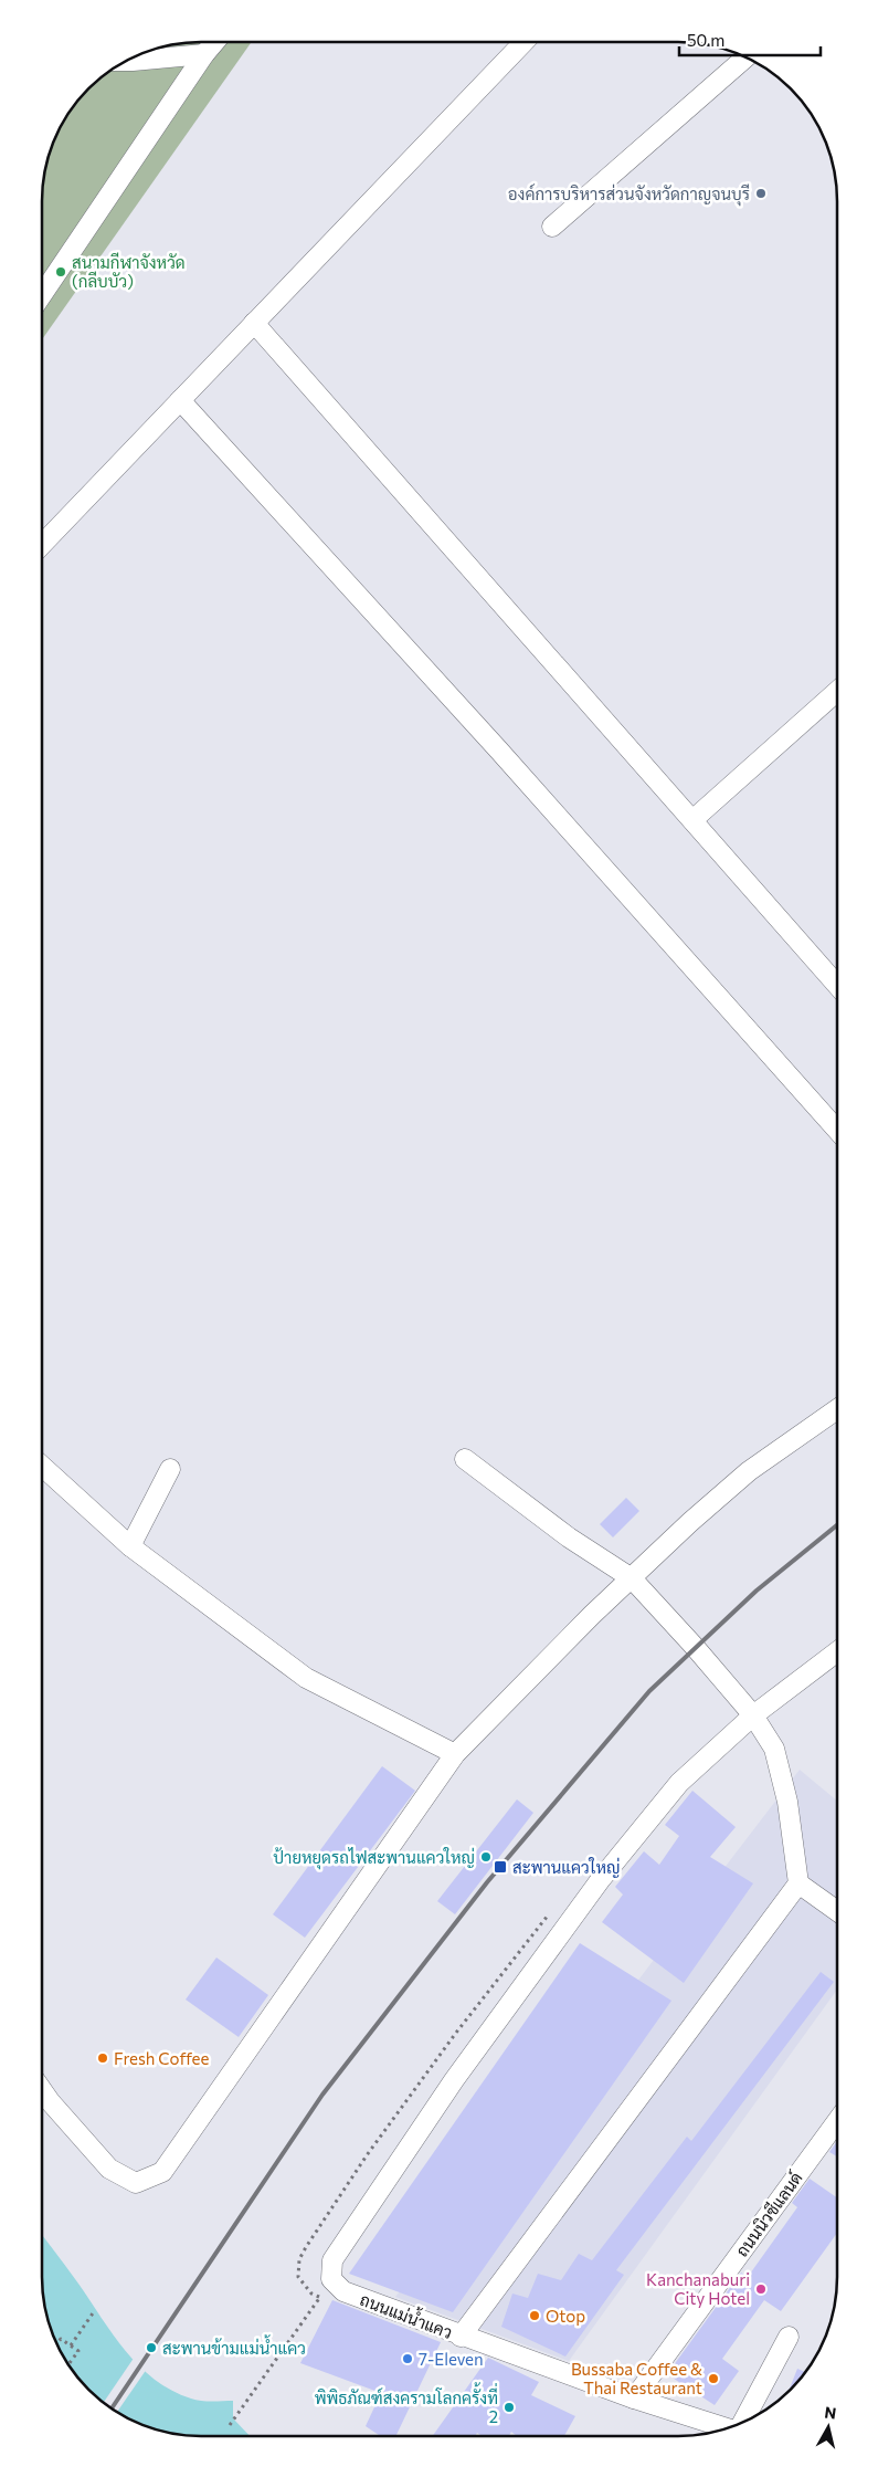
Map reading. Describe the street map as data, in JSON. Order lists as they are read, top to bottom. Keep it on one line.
{"streets":{"street":["ถนนนิวซีแลนด์","ถนนแม่น้ำแคว"]},"crossings":[["ถนนนิวซีแลนด์","ถนนแม่น้ำแคว"]],"places":{"other":["องค์การบริหารส่วนจังหวัดกาญจนบุรี","สนามกีฬาจังหวัด (กลีบบัว)","ป้ายหยุดรถไฟสะพานแควใหญ่","Fresh Coffee","Kanchanaburi City Hotel","Otop","สะพานข้ามแม่น้ำแคว","7-Eleven","Bussaba Coffee & Thai Restaurant","พิพิธภัณฑ์สงครามโลกครั้งที่ 2"],"transit":["สะพานแควใหญ่"]},"scale_bar":"50 m","north":"top"}
